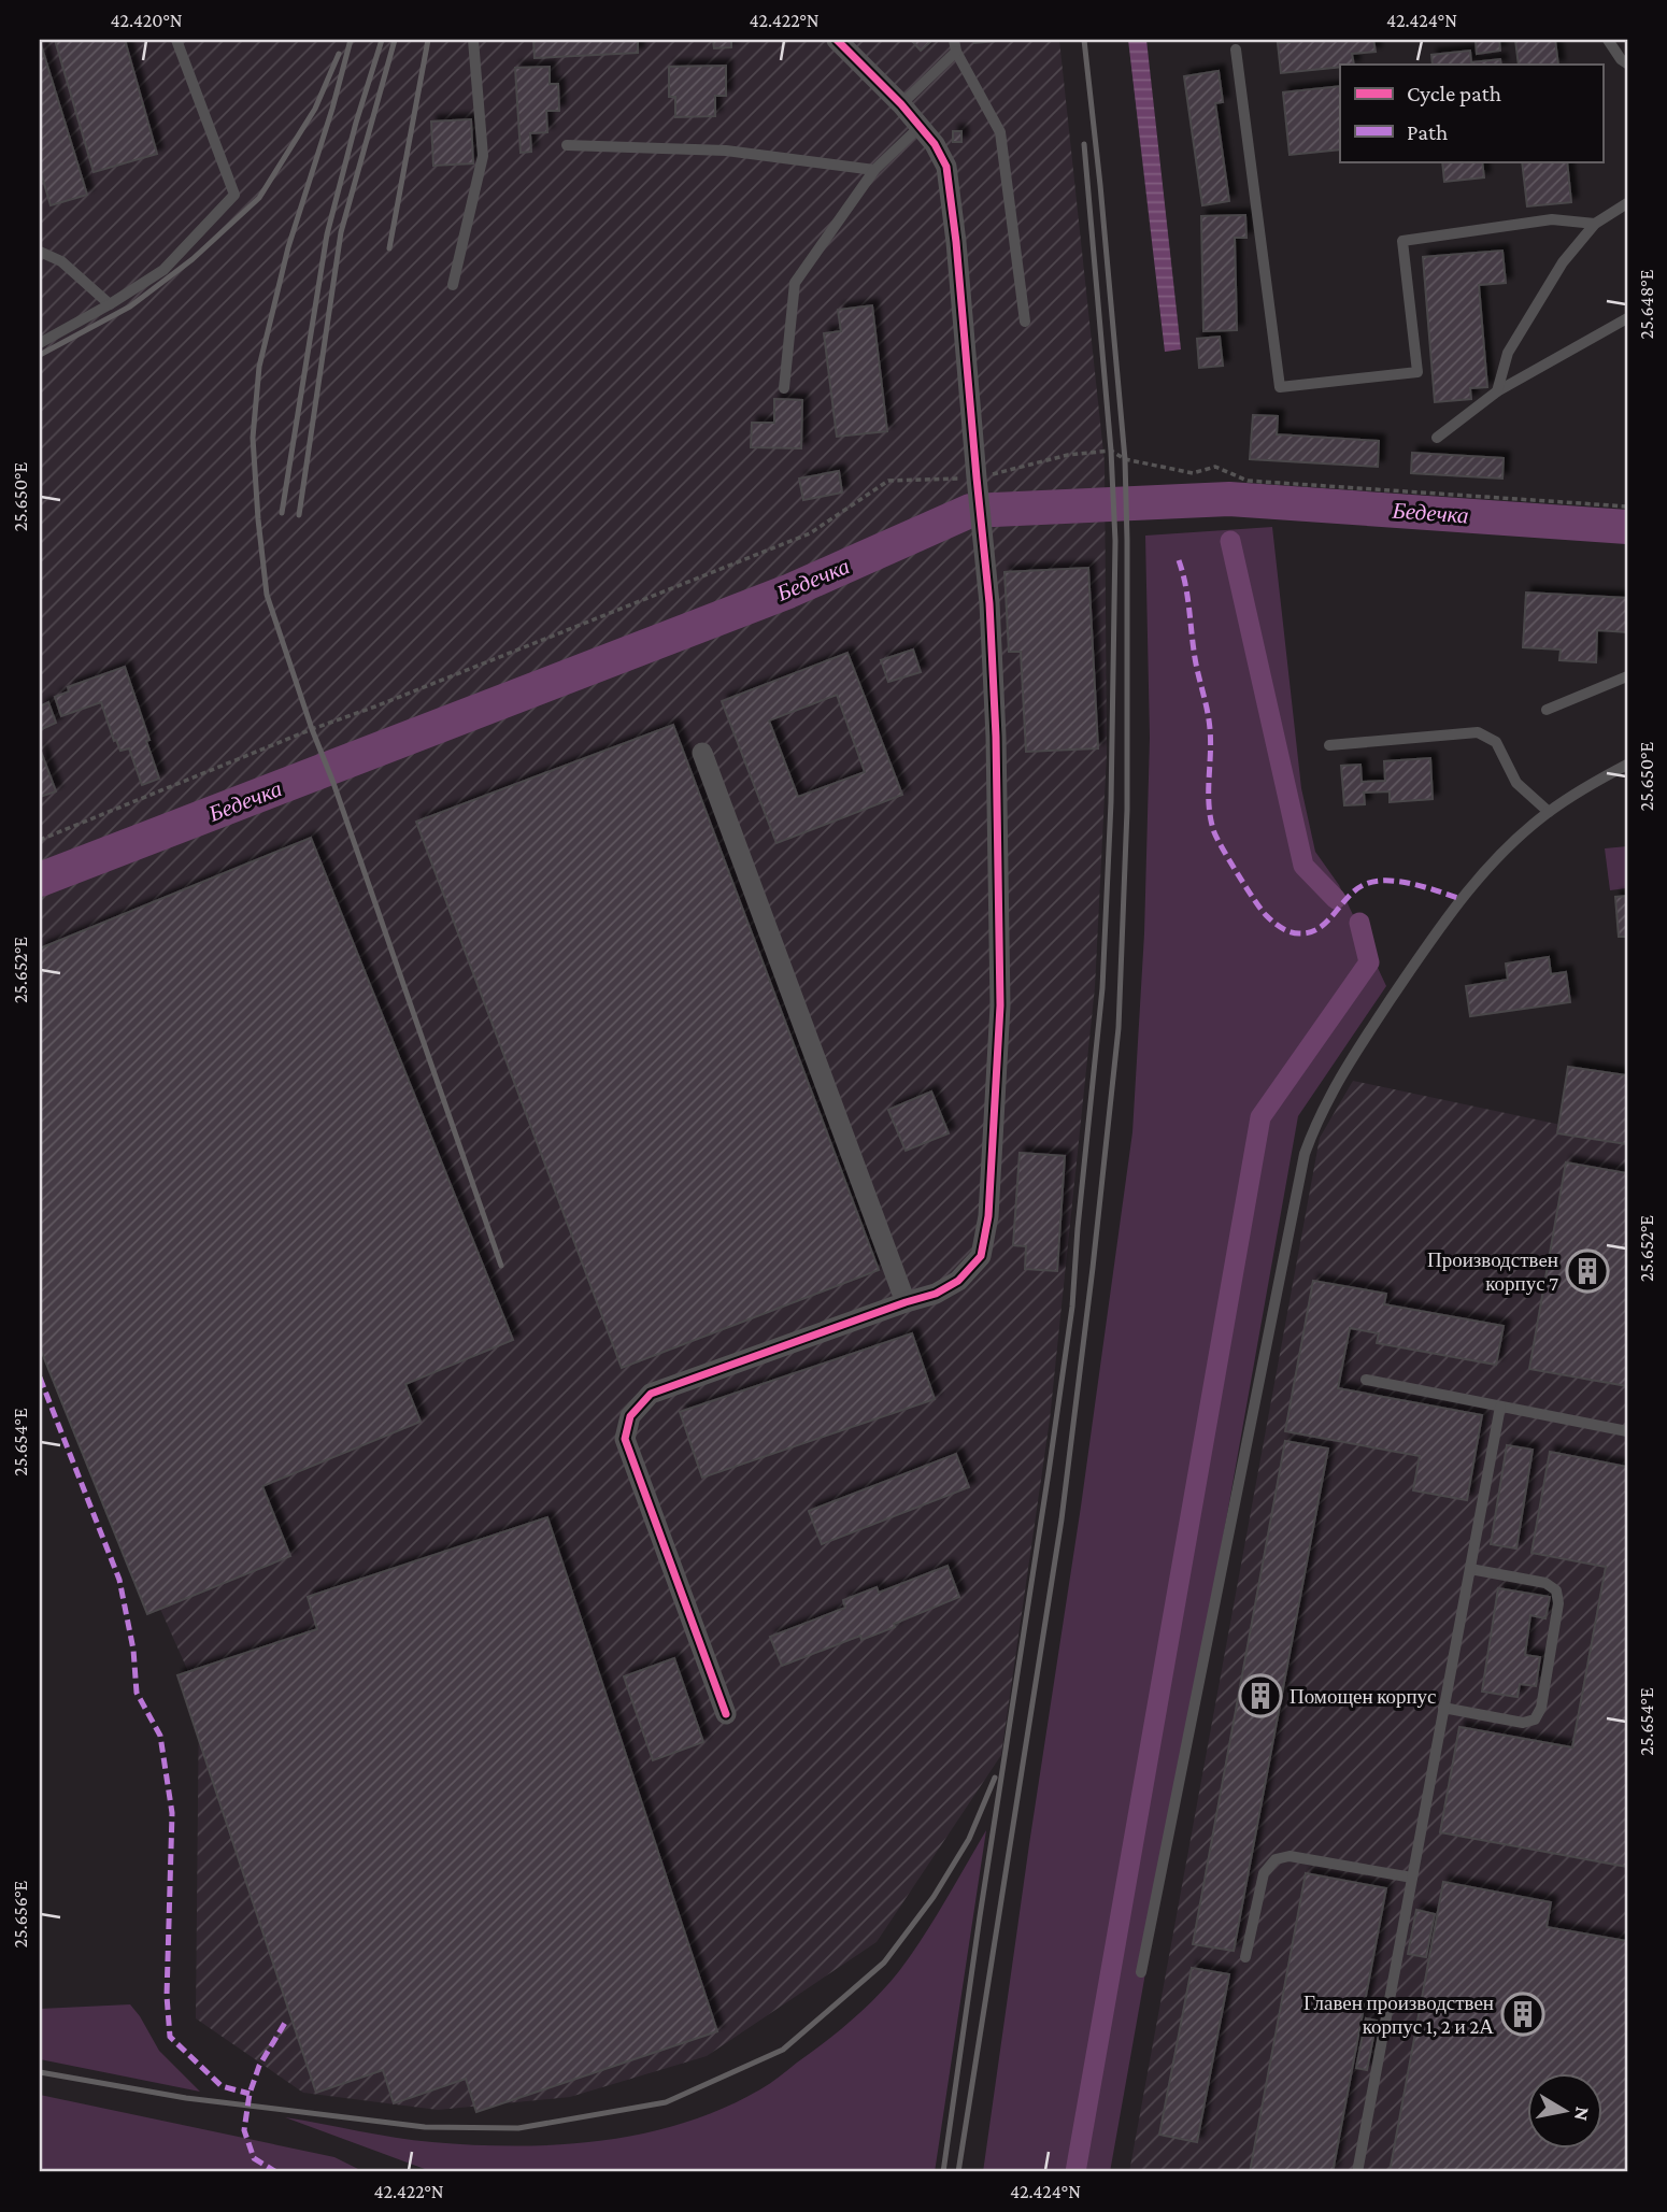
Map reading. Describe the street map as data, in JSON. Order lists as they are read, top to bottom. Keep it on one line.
{"water":["Бедечка"],"places":{"building":["Производствeн корпус 7","Помощен корпус","Главен производствен корпус 1, 2 и 2А"]},"legend":["Cycle path","Path"],"north":"right","coordinates":["42.420°N","42.422°N","42.424°N","25.648°E","25.650°E","25.652°E","25.654°E","25.656°E"]}
